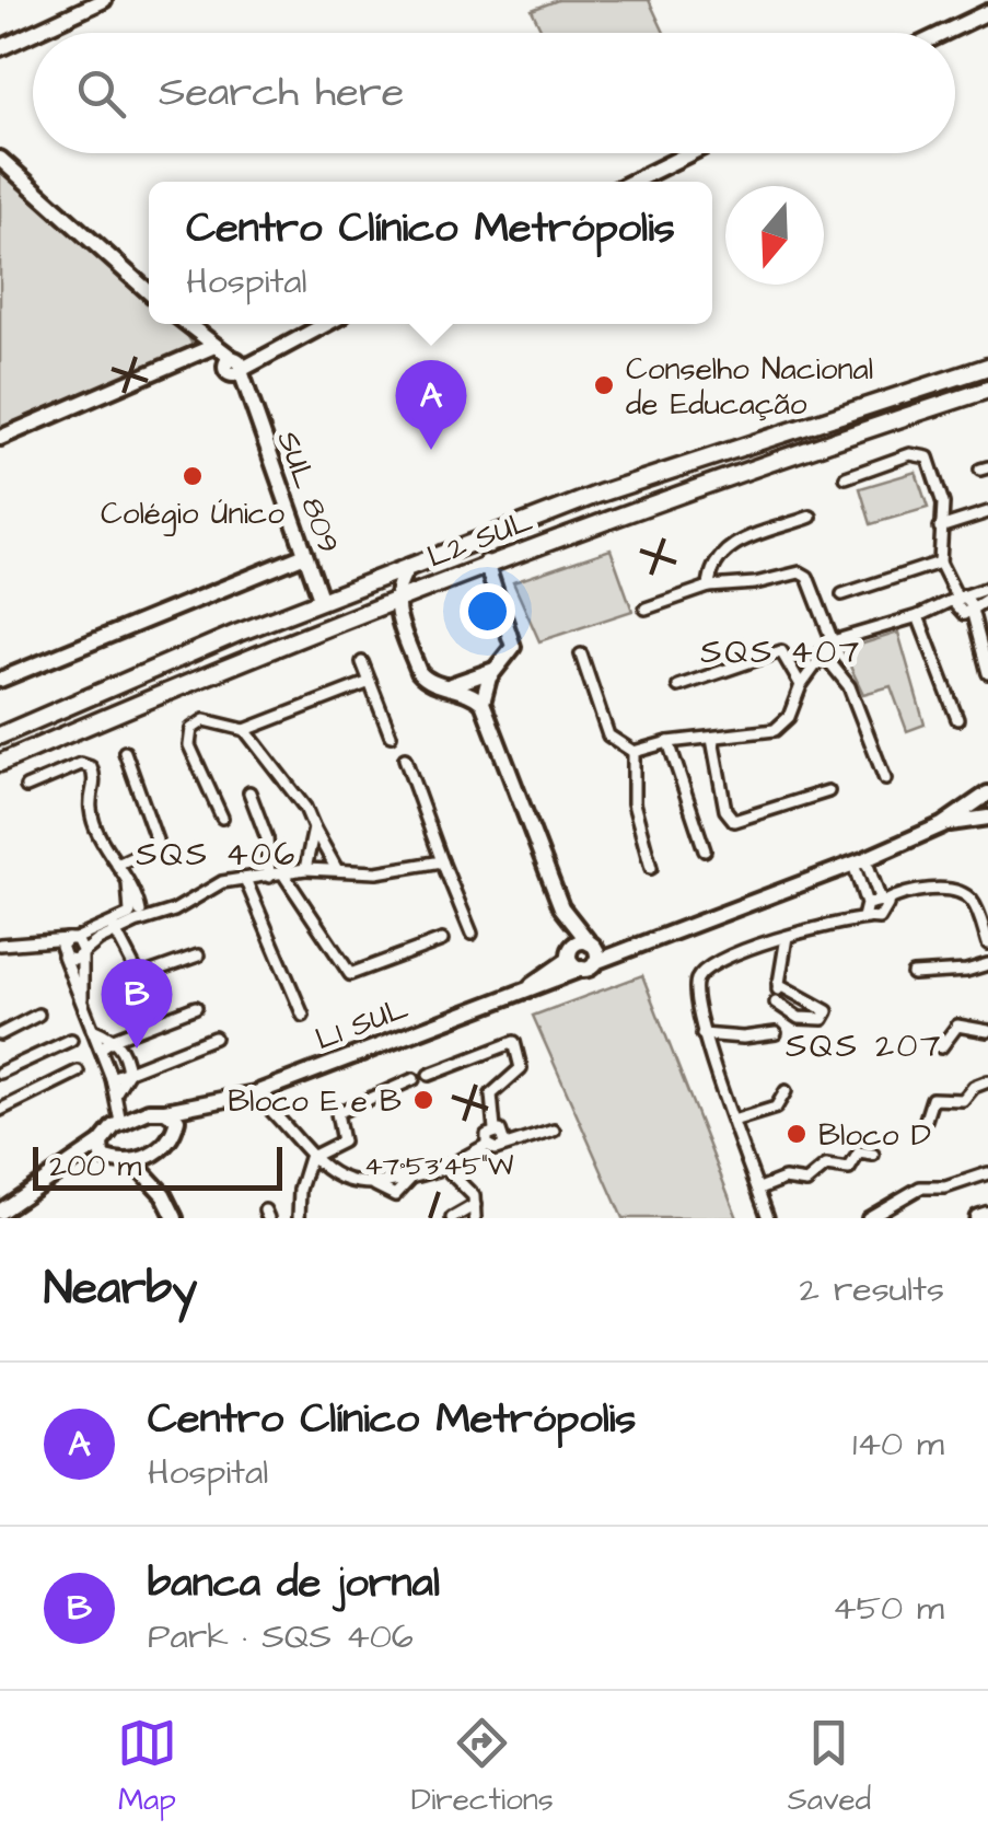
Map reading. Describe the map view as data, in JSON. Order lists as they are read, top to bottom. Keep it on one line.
{"streets":{"main road":["L2 SUL"],"street":["SUL 809","L1 SUL"]},"crossings":[["SUL 809","L2 SUL"]],"districts":["SQS 407","SQS 406","SQS 207"],"places":["Conselho Nacional de Educação","Colégio Único","Bloco E e B","Bloco D"],"scale_bar":"200 m","north":"bottom","page":{"search":"Search here","popup":["Centro Clínico Metrópolis","Hospital"],"pins":["A","B"],"scale":"200 m","heading":["Nearby","2 results"],"list":[{"mark":"A","name":"Centro Clínico Metrópolis","note":"Hospital","value":"140 m"},{"mark":"B","name":"banca de jornal","note":"Park · SQS 406","value":"450 m"}],"nav":["Map","Directions","Saved"]},"coordinates":["47°53'45\"W"]}
